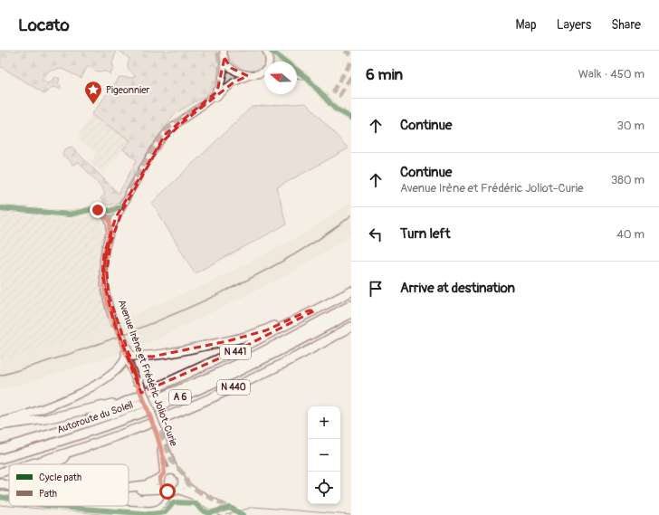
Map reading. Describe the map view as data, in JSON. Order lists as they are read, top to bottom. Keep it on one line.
{"streets":{"highway":["N 441","N 440","A 6","Autoroute du Soleil"],"main road":["Avenue Irène et Frédéric Joliot-Curie"]},"crossings":[["N 441","Autoroute du Soleil"]],"places":{"place":["Pigeonnier"]},"legend":["Cycle path","Path"],"north":"left","page":{"header":"Locato","nav":["Map","Layers","Share"],"heading":["6 min","Walk · 450 m"],"list":[["Continue","30 m"],["Continue","Avenue Irène et Frédéric Joliot-Curie","380 m"],["Turn left","40 m"],"Arrive at destination"],"map_buttons":["+","−"]}}
